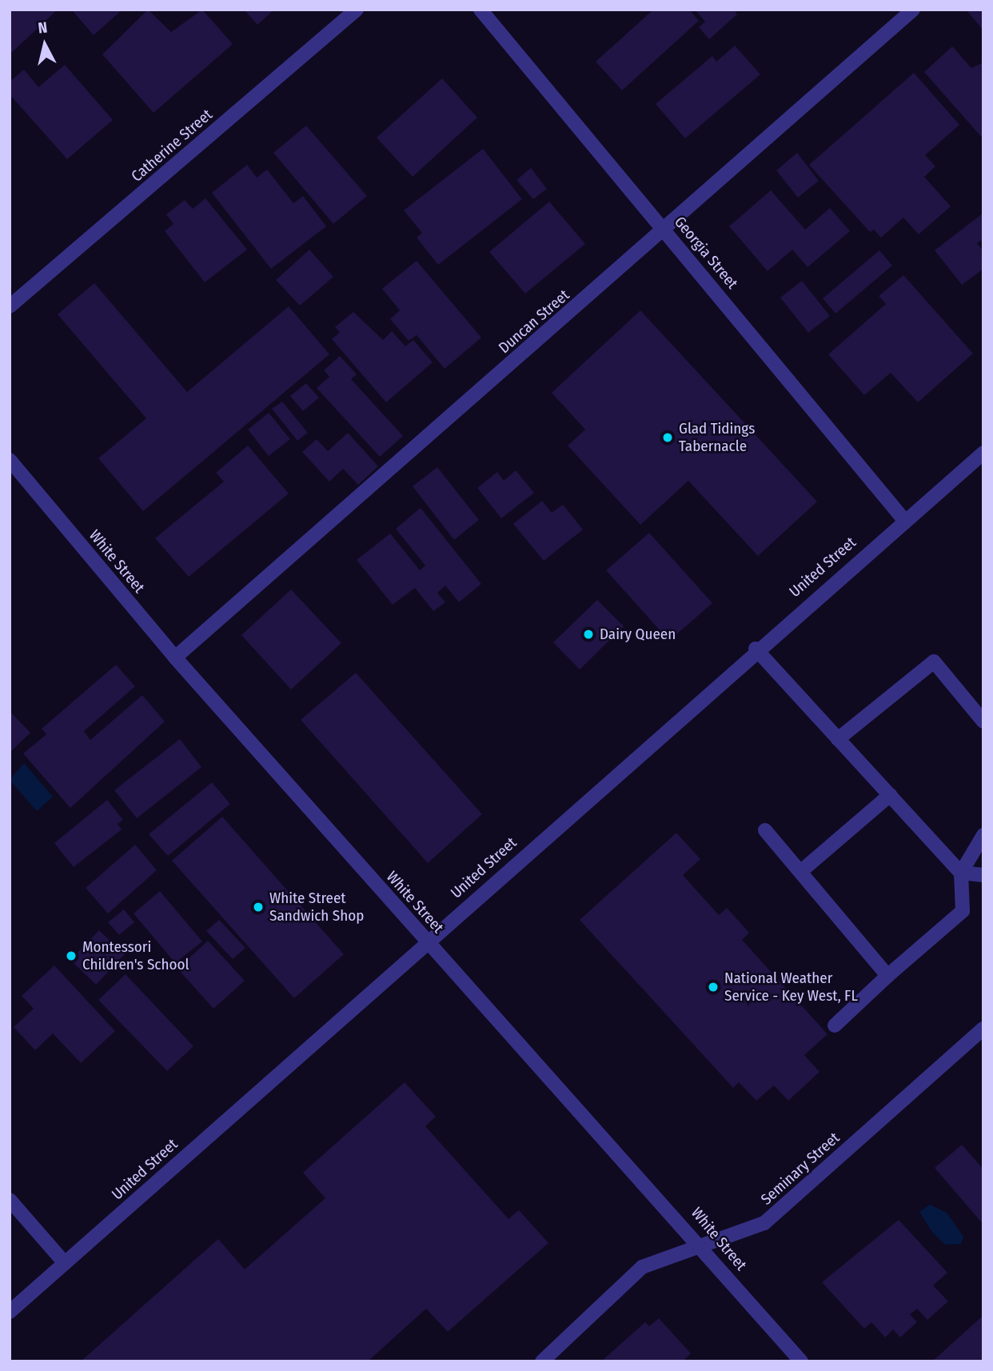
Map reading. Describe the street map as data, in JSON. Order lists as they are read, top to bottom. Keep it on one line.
{"streets":{"street":["Catherine Street","Georgia Street","Duncan Street","White Street","United Street","Seminary Street"]},"crossings":[["Georgia Street","Duncan Street"],["Georgia Street","United Street"],["Duncan Street","White Street"],["White Street","United Street"],["White Street","Seminary Street"]],"places":["Glad Tidings Tabernacle","Dairy Queen","White Street Sandwich Shop","Montessori Children's School","National Weather Service - Key West, FL"],"north":"top"}
